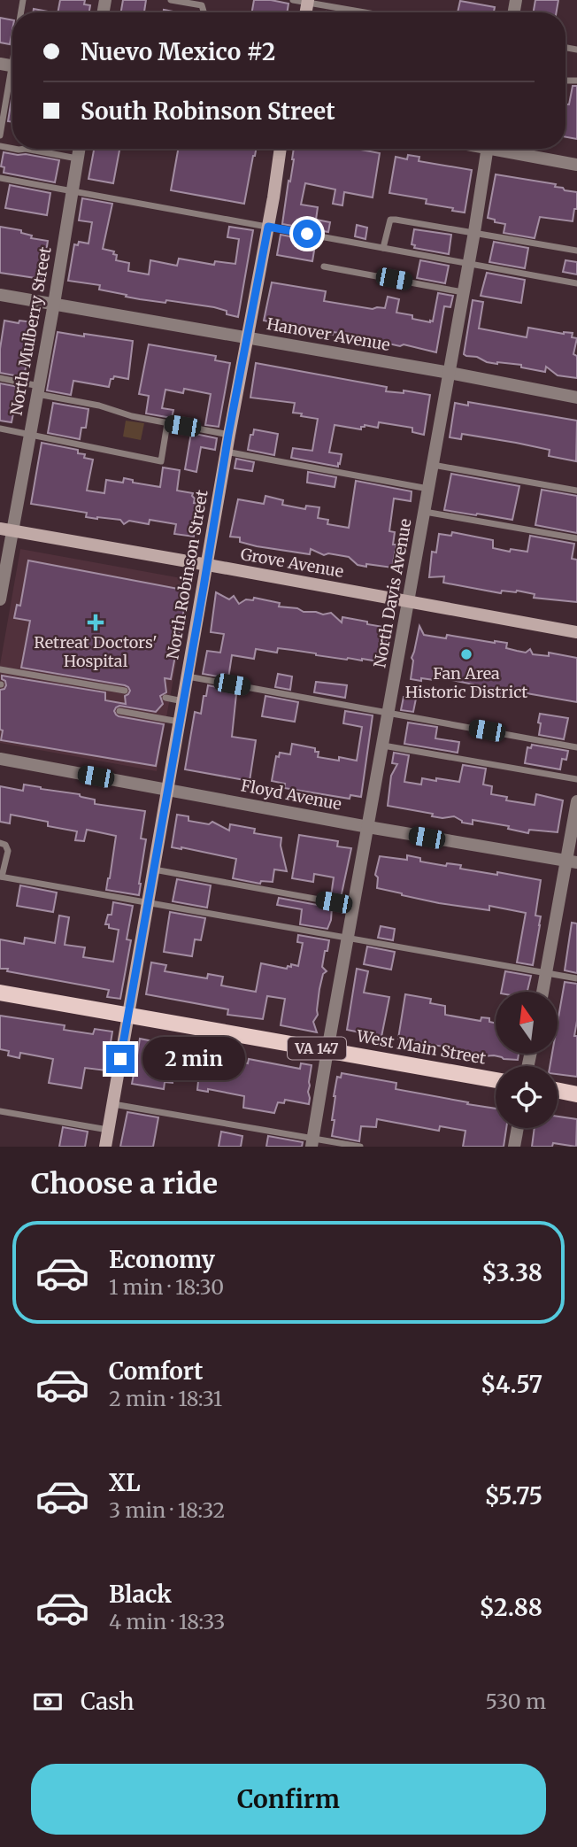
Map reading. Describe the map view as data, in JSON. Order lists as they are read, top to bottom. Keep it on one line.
{"streets":{"main road":["West Main Street","VA 147"],"street":["North Mulberry Street","Hanover Avenue","Grove Avenue","North Robinson Street","North Davis Avenue","Floyd Avenue"]},"crossings":[["North Mulberry Street","Hanover Avenue"],["North Mulberry Street","Grove Avenue"],["Hanover Avenue","North Robinson Street"],["Hanover Avenue","North Davis Avenue"],["Grove Avenue","North Robinson Street"],["Grove Avenue","North Davis Avenue"],["North Robinson Street","Floyd Avenue"],["North Robinson Street","West Main Street"],["North Davis Avenue","Floyd Avenue"],["North Davis Avenue","West Main Street"]],"places":{"health":["Retreat Doctors' Hospital"],"other":["Fan Area Historic District"]},"north":"top","page":{"banner":["Nuevo Mexico #2","South Robinson Street"],"bubble":"2 min","heading":"Choose a ride","list":[{"name":"Economy","note":"1 min · 18:30","value":"$3.38"},{"name":"Comfort","note":"2 min · 18:31","value":"$4.57"},{"name":"XL","note":"3 min · 18:32","value":"$5.75"},{"name":"Black","note":"4 min · 18:33","value":"$2.88"}],"pay":["Cash","530 m"],"buttons":"Confirm"}}
